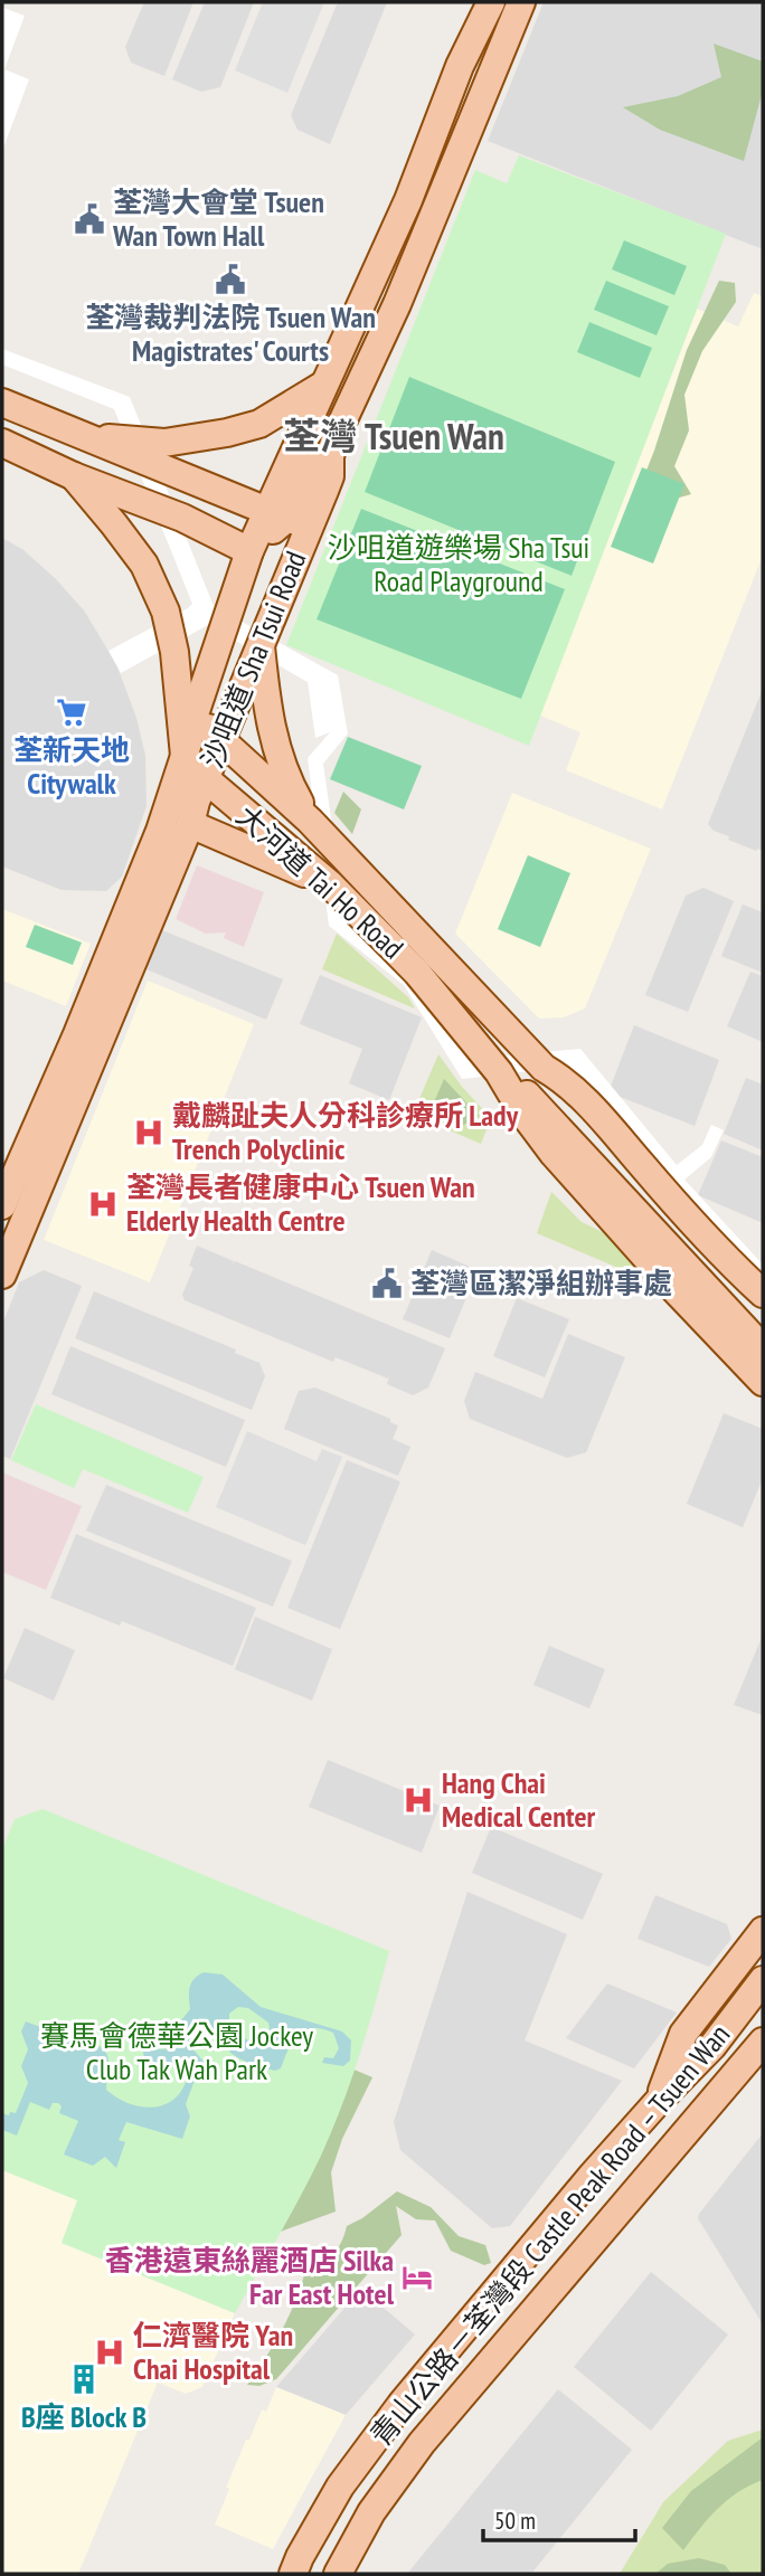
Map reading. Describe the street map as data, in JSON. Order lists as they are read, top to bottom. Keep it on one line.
{"streets":{"main road":["沙咀道 Sha Tsui Road","大河道 Tai Ho Road","青山公路－荃灣段 Castle Peak Road – Tsuen Wan"]},"crossings":[["沙咀道 Sha Tsui Road","大河道 Tai Ho Road"]],"districts":["荃灣 Tsuen Wan"],"parks":["沙咀道遊樂場 Sha Tsui Road Playground","賽馬會德華公園 Jockey Club Tak Wah Park"],"places":{"public building":["荃灣大會堂 Tsuen Wan Town Hall","荃灣裁判法院 Tsuen Wan Magistrates' Courts","荃灣區潔淨組辦事處"],"supermarket":["荃新天地 Citywalk"],"hospital":["戴麟趾夫人分科診療所 Lady Trench Polyclinic","荃灣長者健康中心 Tsuen Wan Elderly Health Centre","Hang Chai Medical Center","仁濟醫院 Yan Chai Hospital"],"hotel":["香港遠東絲麗酒店 Silka Far East Hotel"],"building":["B座 Block B"]},"scale_bar":"50 m"}
